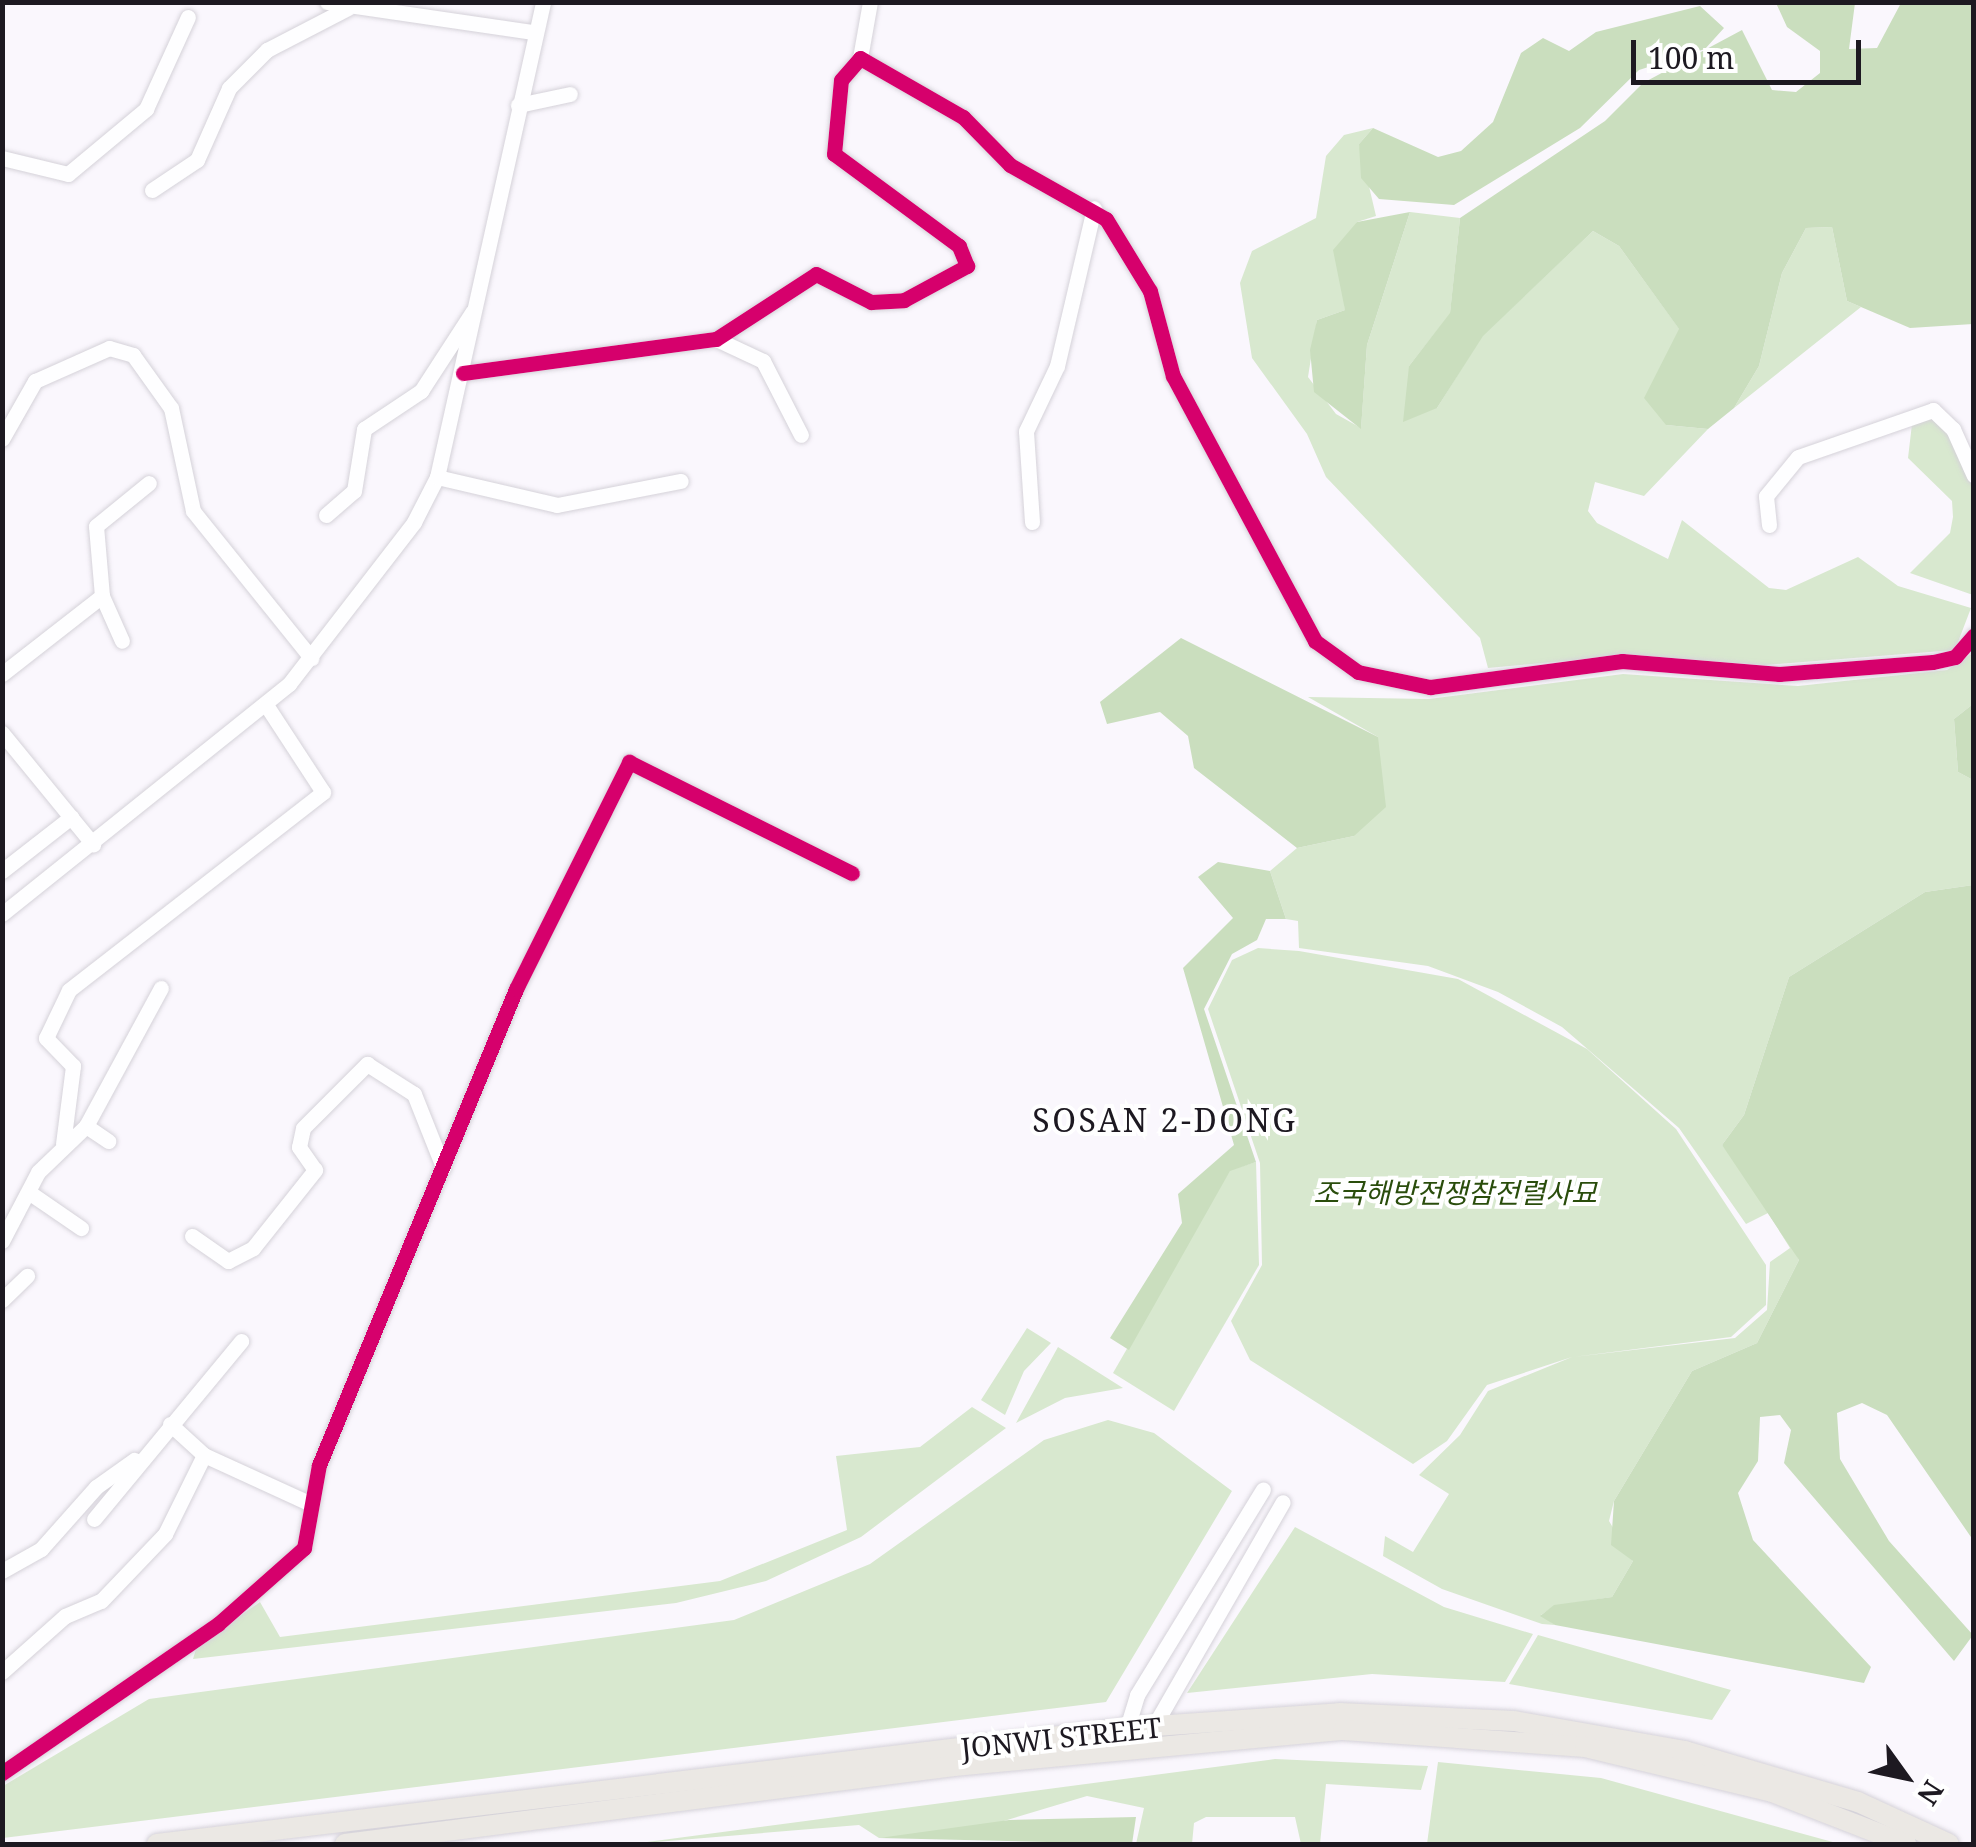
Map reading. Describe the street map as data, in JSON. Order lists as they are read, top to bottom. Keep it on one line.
{"streets":{"main road":["JONWI STREET"]},"districts":["SOSAN 2-DONG"],"parks":["조국해방전쟁참전렬사묘"],"scale_bar":"100 m","north":"bottom right"}
